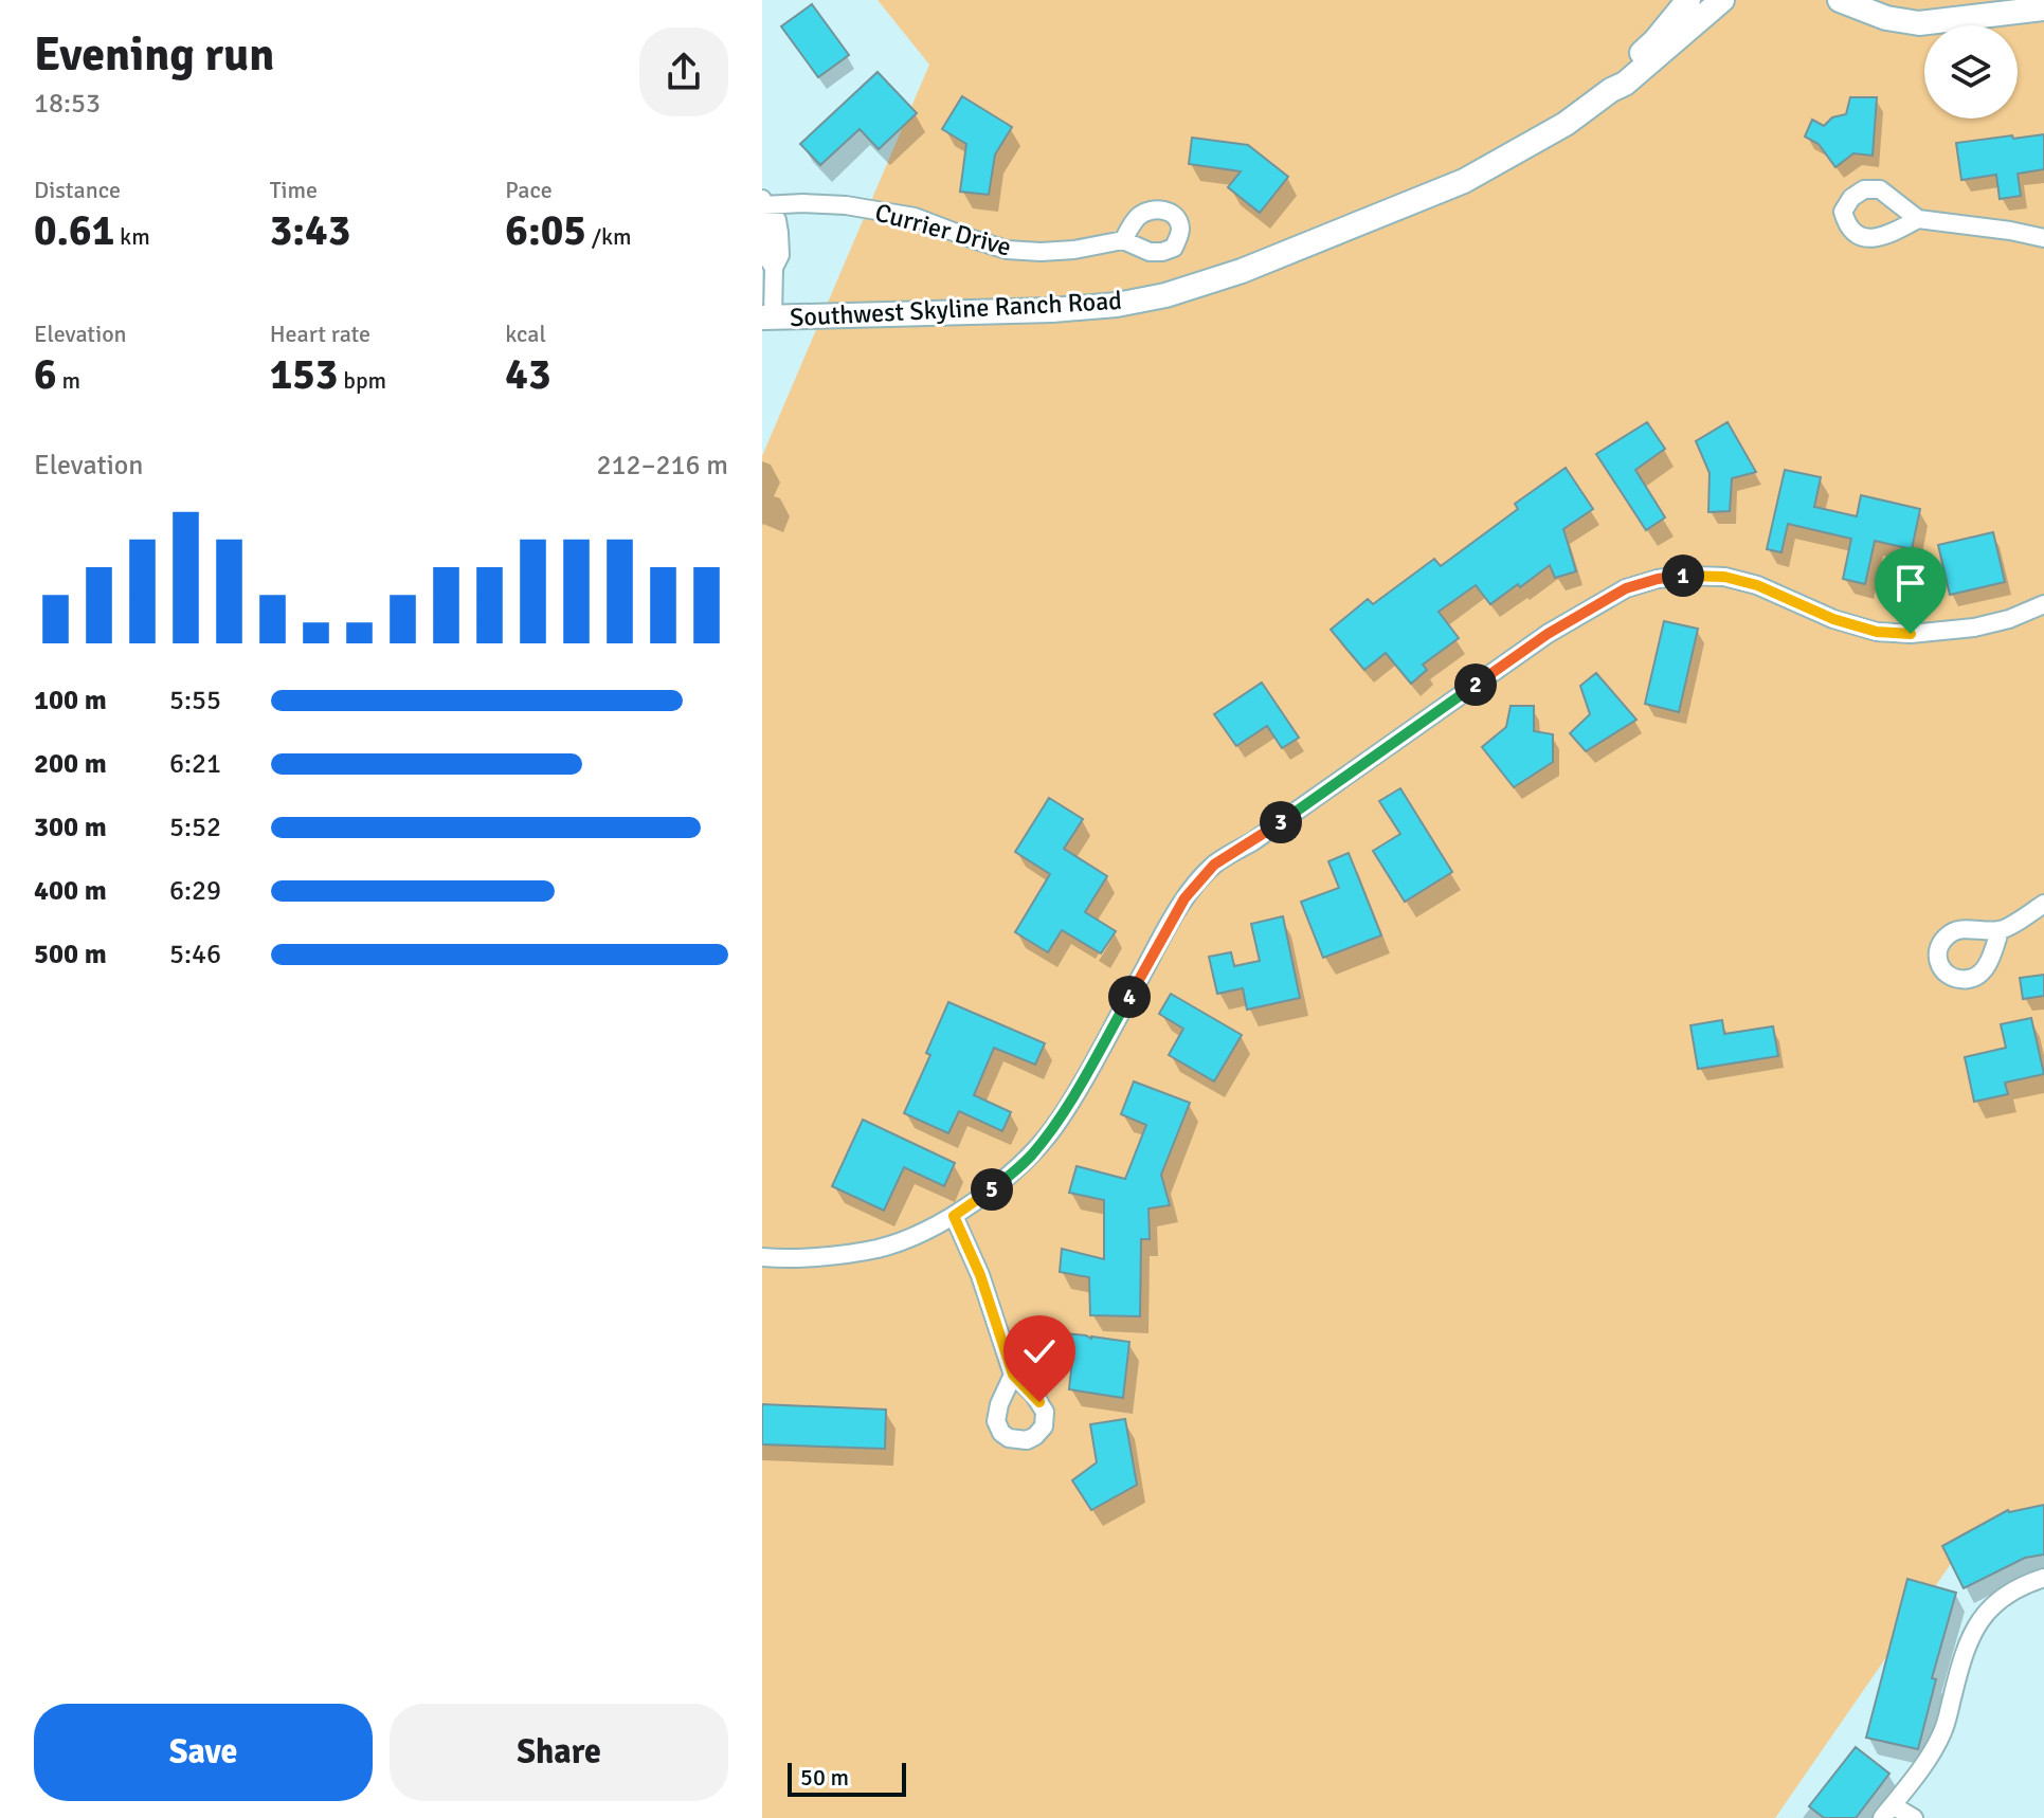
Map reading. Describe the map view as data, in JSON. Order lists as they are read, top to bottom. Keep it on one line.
{"streets":{"street":["Currier Drive","Southwest Skyline Ranch Road"]},"scale_bar":"50 m","page":{"heading":["Evening run","18:53"],"stats":[["Distance","0.61 km"],["Time","3:43"],["Pace","6:05 /km"],["Elevation","6 m"],["Heart rate","153 bpm"],["kcal","43"]],"chart":["Elevation","212–216 m"],"pins":["1","2","3","4","5"],"list":[{"name":"100 m","note":"5:55"},{"name":"200 m","note":"6:21"},{"name":"300 m","note":"5:52"},{"name":"400 m","note":"6:29"},{"name":"500 m","note":"5:46"}],"buttons":["Save","Share"],"scale":"50 m"}}
